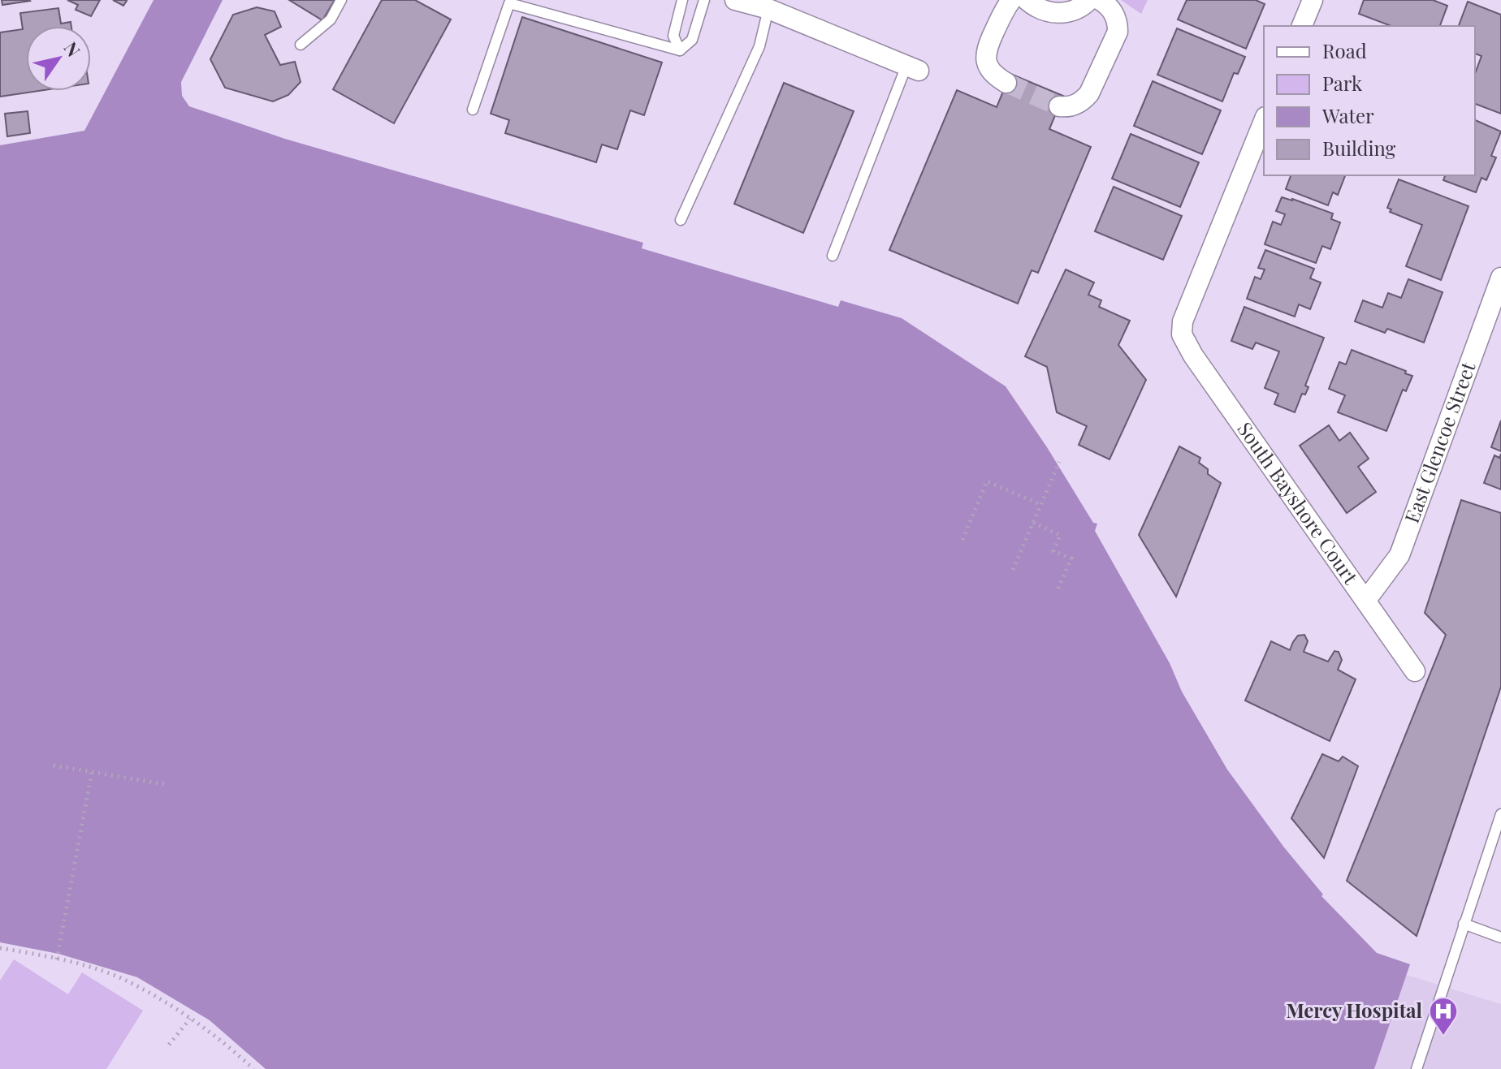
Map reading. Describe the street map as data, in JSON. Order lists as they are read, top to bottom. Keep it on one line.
{"streets":{"street":["East Glencoe Street","South Bayshore Court"]},"crossings":[["East Glencoe Street","South Bayshore Court"]],"places":{"hospital":["Mercy Hospital"]},"legend":["Road","Park","Water","Building"],"north":"top right"}
